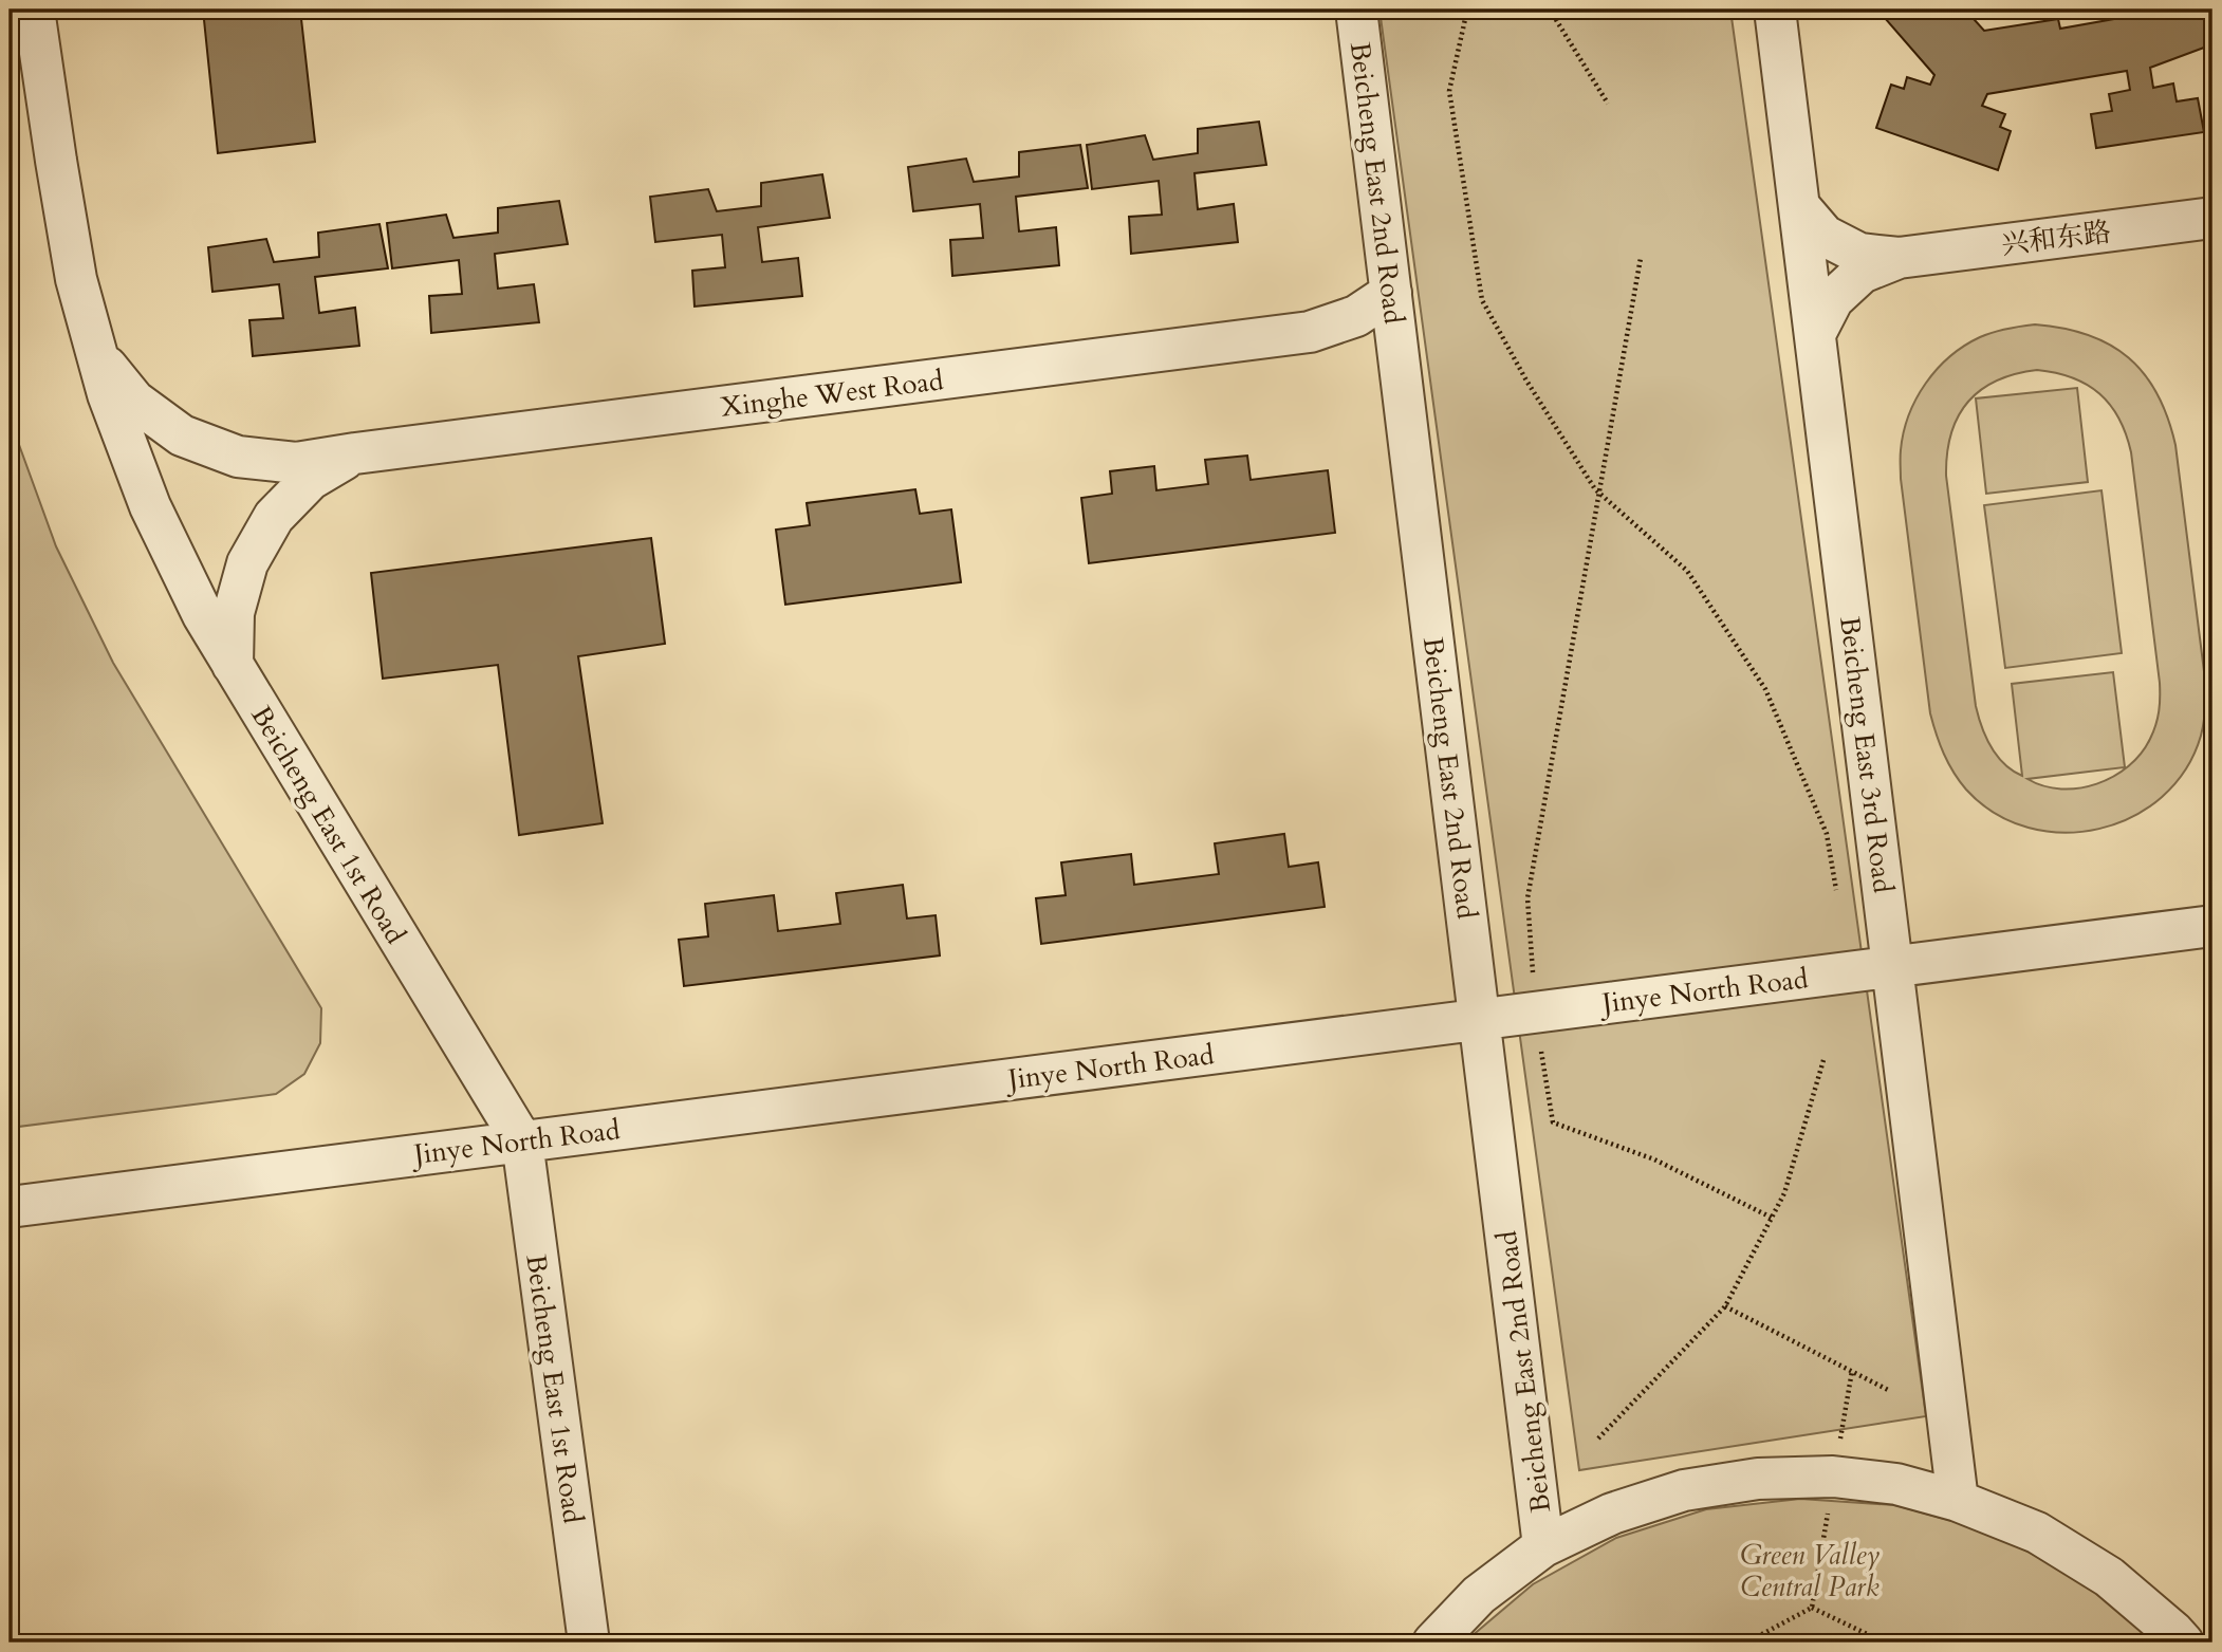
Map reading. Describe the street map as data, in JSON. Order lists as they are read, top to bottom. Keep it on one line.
{"streets":{"street":["Beicheng East 2nd Road","兴和东路","Xinghe West Road","Beicheng East 3rd Road","Beicheng East 1st Road","Jinye North Road"]},"crossings":[["Beicheng East 2nd Road","Jinye North Road"],["Xinghe West Road","Beicheng East 1st Road"],["Beicheng East 3rd Road","Jinye North Road"],["Beicheng East 1st Road","Jinye North Road"]],"parks":["Green Valley Central Park"]}
